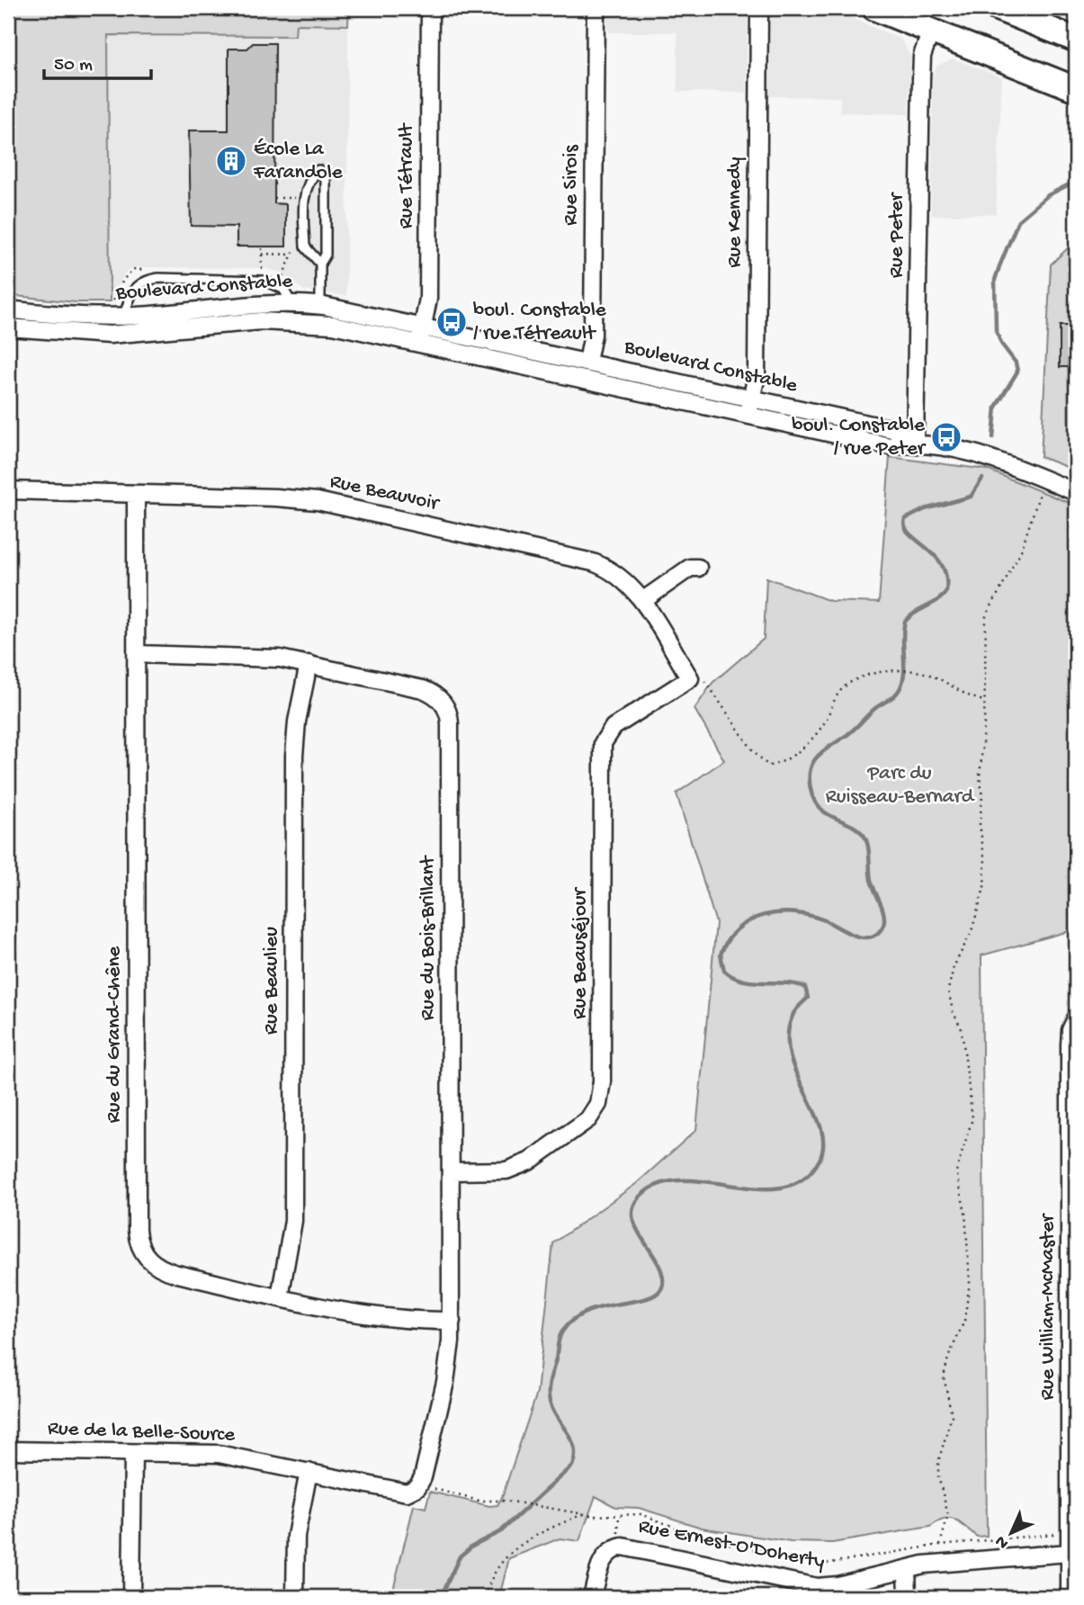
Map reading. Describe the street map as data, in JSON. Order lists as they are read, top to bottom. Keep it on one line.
{"streets":{"street":["Rue Tétrault","Rue Sirois","Rue Kennedy","Rue Peter","Boulevard Constable","Rue Beauvoir","Rue du Bois-Brillant","Rue Beauséjour","Rue Beaulieu","Rue du Grand-Chêne","Rue William-McMaster","Rue de la Belle-Source","Rue Ernest-O'Doherty"]},"crossings":[["Rue Tétrault","Boulevard Constable"],["Rue Sirois","Boulevard Constable"],["Rue Kennedy","Boulevard Constable"],["Rue Peter","Boulevard Constable"],["Rue Beauvoir","Rue Beauséjour"],["Rue Beauvoir","Rue du Grand-Chêne"],["Rue du Bois-Brillant","Rue Beauséjour"],["Rue du Bois-Brillant","Rue Beaulieu"],["Rue du Bois-Brillant","Rue du Grand-Chêne"],["Rue du Bois-Brillant","Rue de la Belle-Source"],["Rue du Bois-Brillant","Rue Ernest-O'Doherty"],["Rue Beaulieu","Rue du Grand-Chêne"],["Rue William-McMaster","Rue Ernest-O'Doherty"],["Rue de la Belle-Source","Rue Ernest-O'Doherty"]],"parks":["Parc du Ruisseau-Bernard"],"places":{"building":["École La Farandole"],"bus stop":["boul. Constable / rue Tétreault","boul. Constable / rue Peter"]},"scale_bar":"50 m","north":"bottom left"}
